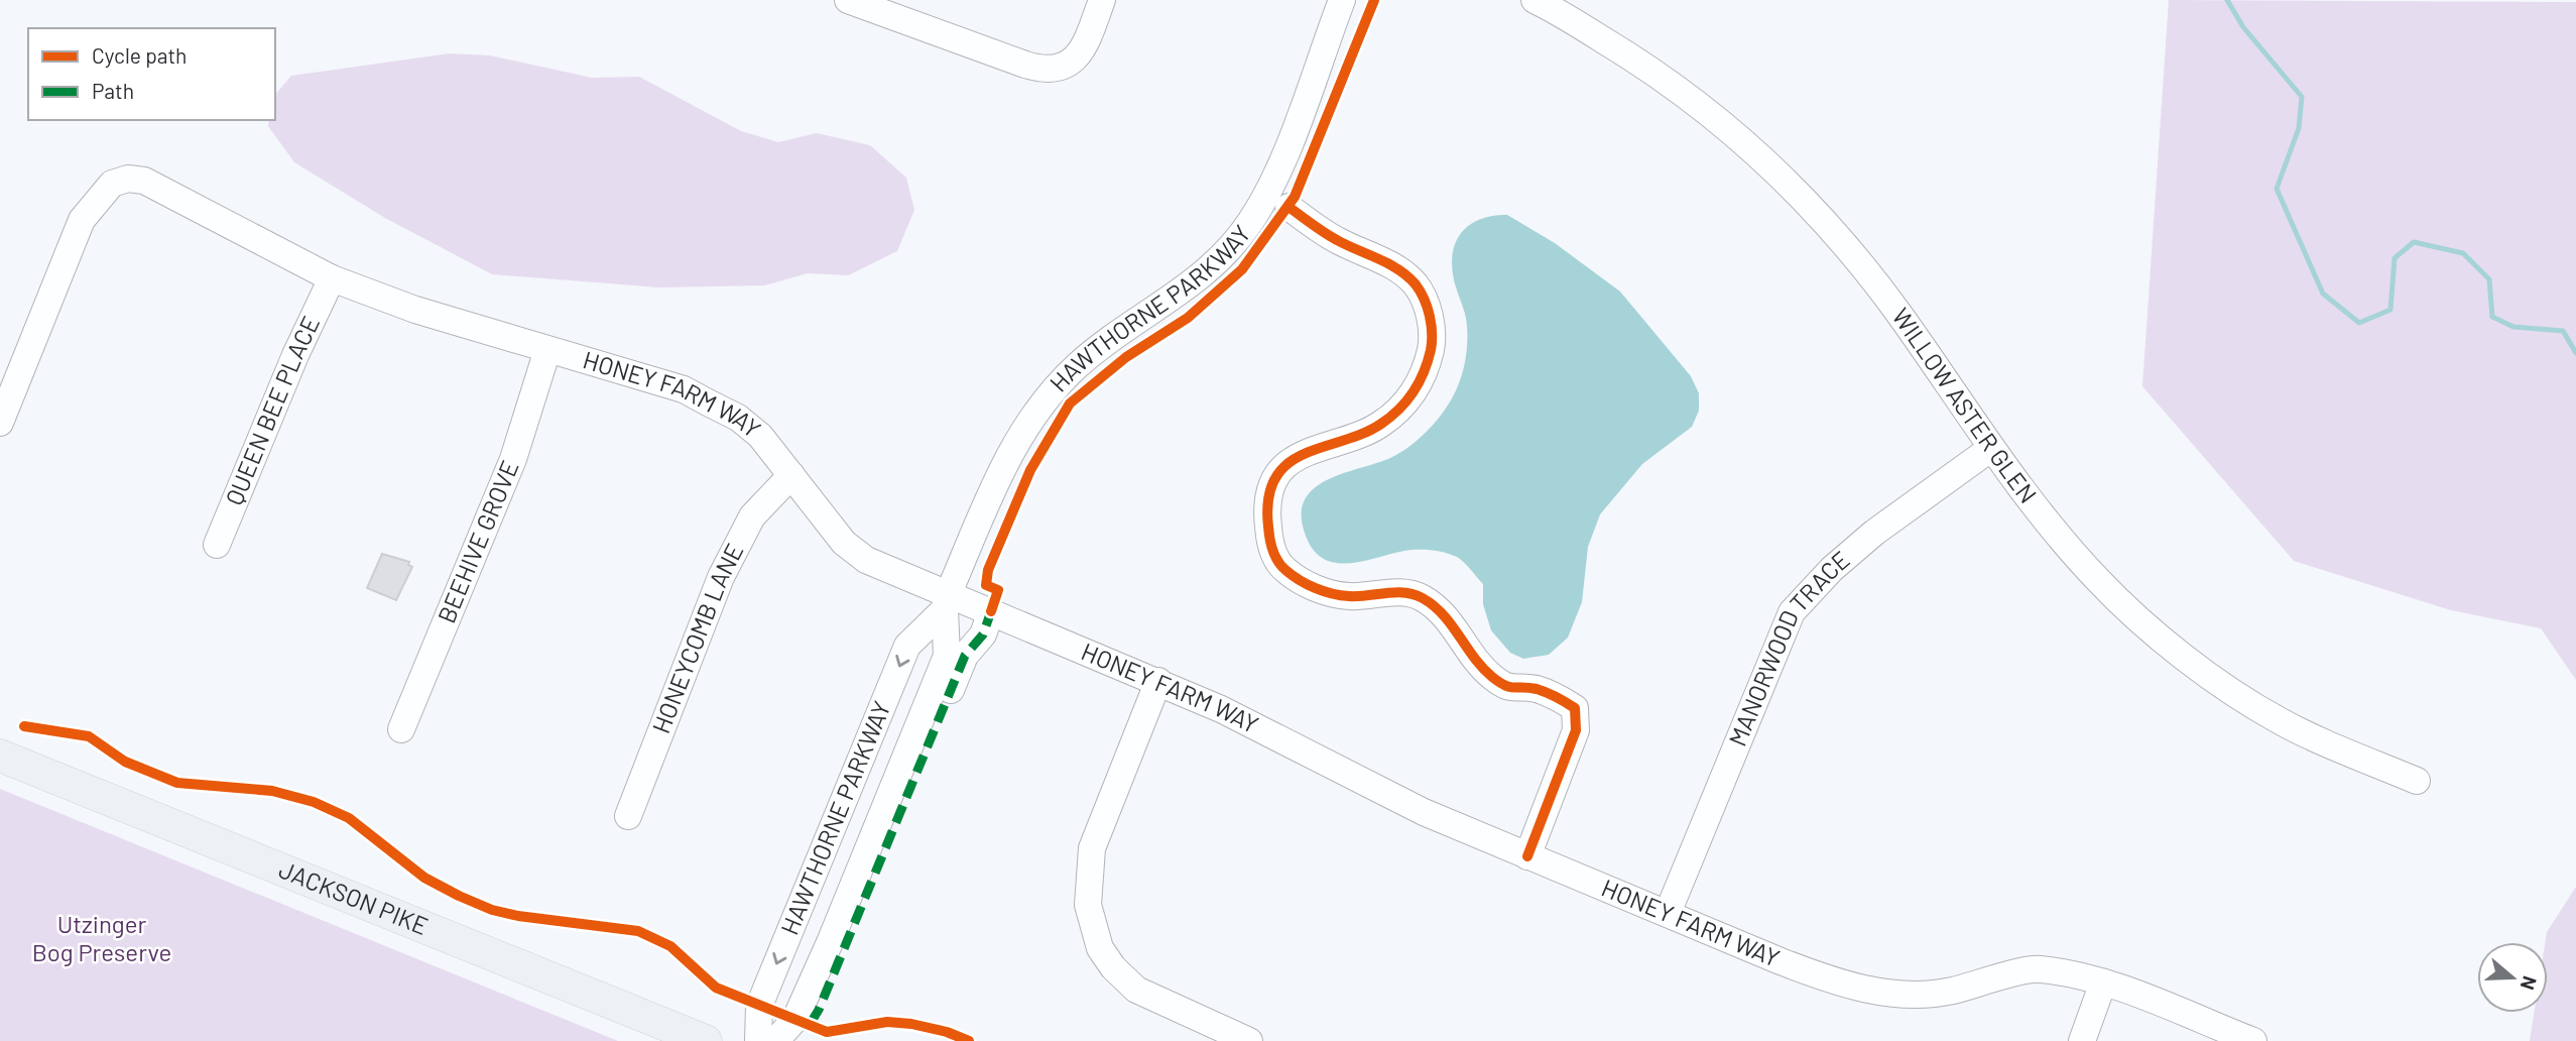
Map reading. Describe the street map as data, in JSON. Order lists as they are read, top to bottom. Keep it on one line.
{"streets":{"main road":["JACKSON PIKE"],"street":["HAWTHORNE PARKWAY","HONEY FARM WAY","WILLOW ASTER GLEN","QUEEN BEE PLACE","BEEHIVE GROVE","HONEYCOMB LANE","MANORWOOD TRACE"]},"crossings":[["HAWTHORNE PARKWAY","HONEY FARM WAY"],["HONEY FARM WAY","QUEEN BEE PLACE"],["HONEY FARM WAY","BEEHIVE GROVE"],["HONEY FARM WAY","HONEYCOMB LANE"],["HONEY FARM WAY","MANORWOOD TRACE"],["WILLOW ASTER GLEN","MANORWOOD TRACE"]],"parks":["Utzinger Bog Preserve"],"legend":["Cycle path","Path"],"north":"right"}
